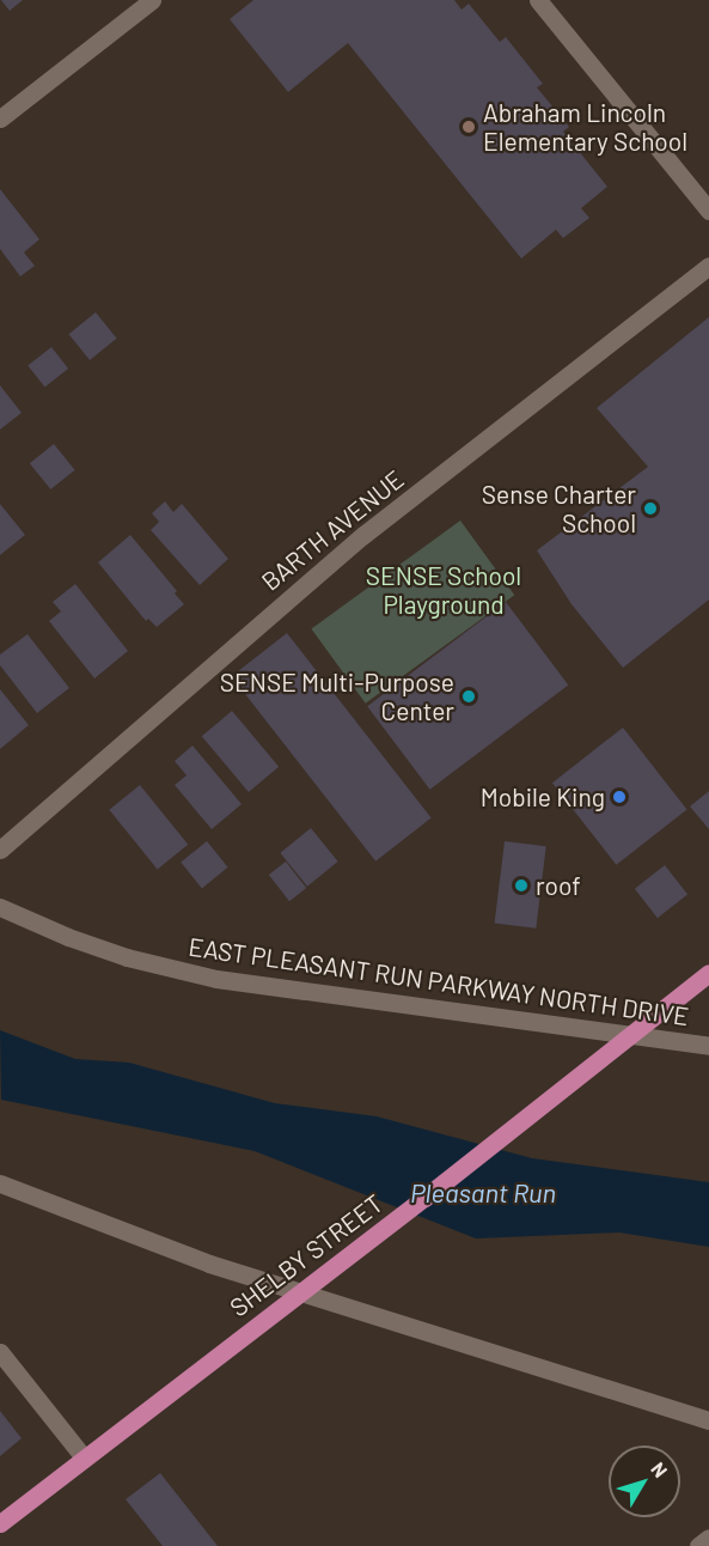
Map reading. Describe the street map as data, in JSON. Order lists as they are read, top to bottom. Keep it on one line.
{"streets":{"main road":["SHELBY STREET"],"street":["BARTH AVENUE","EAST PLEASANT RUN PARKWAY NORTH DRIVE"]},"crossings":[["EAST PLEASANT RUN PARKWAY NORTH DRIVE","SHELBY STREET"]],"water":["Pleasant Run"],"parks":["SENSE School Playground"],"places":["Abraham Lincoln Elementary School","Sense Charter School","SENSE Multi-Purpose Center","Mobile King","roof"],"north":"top right"}
